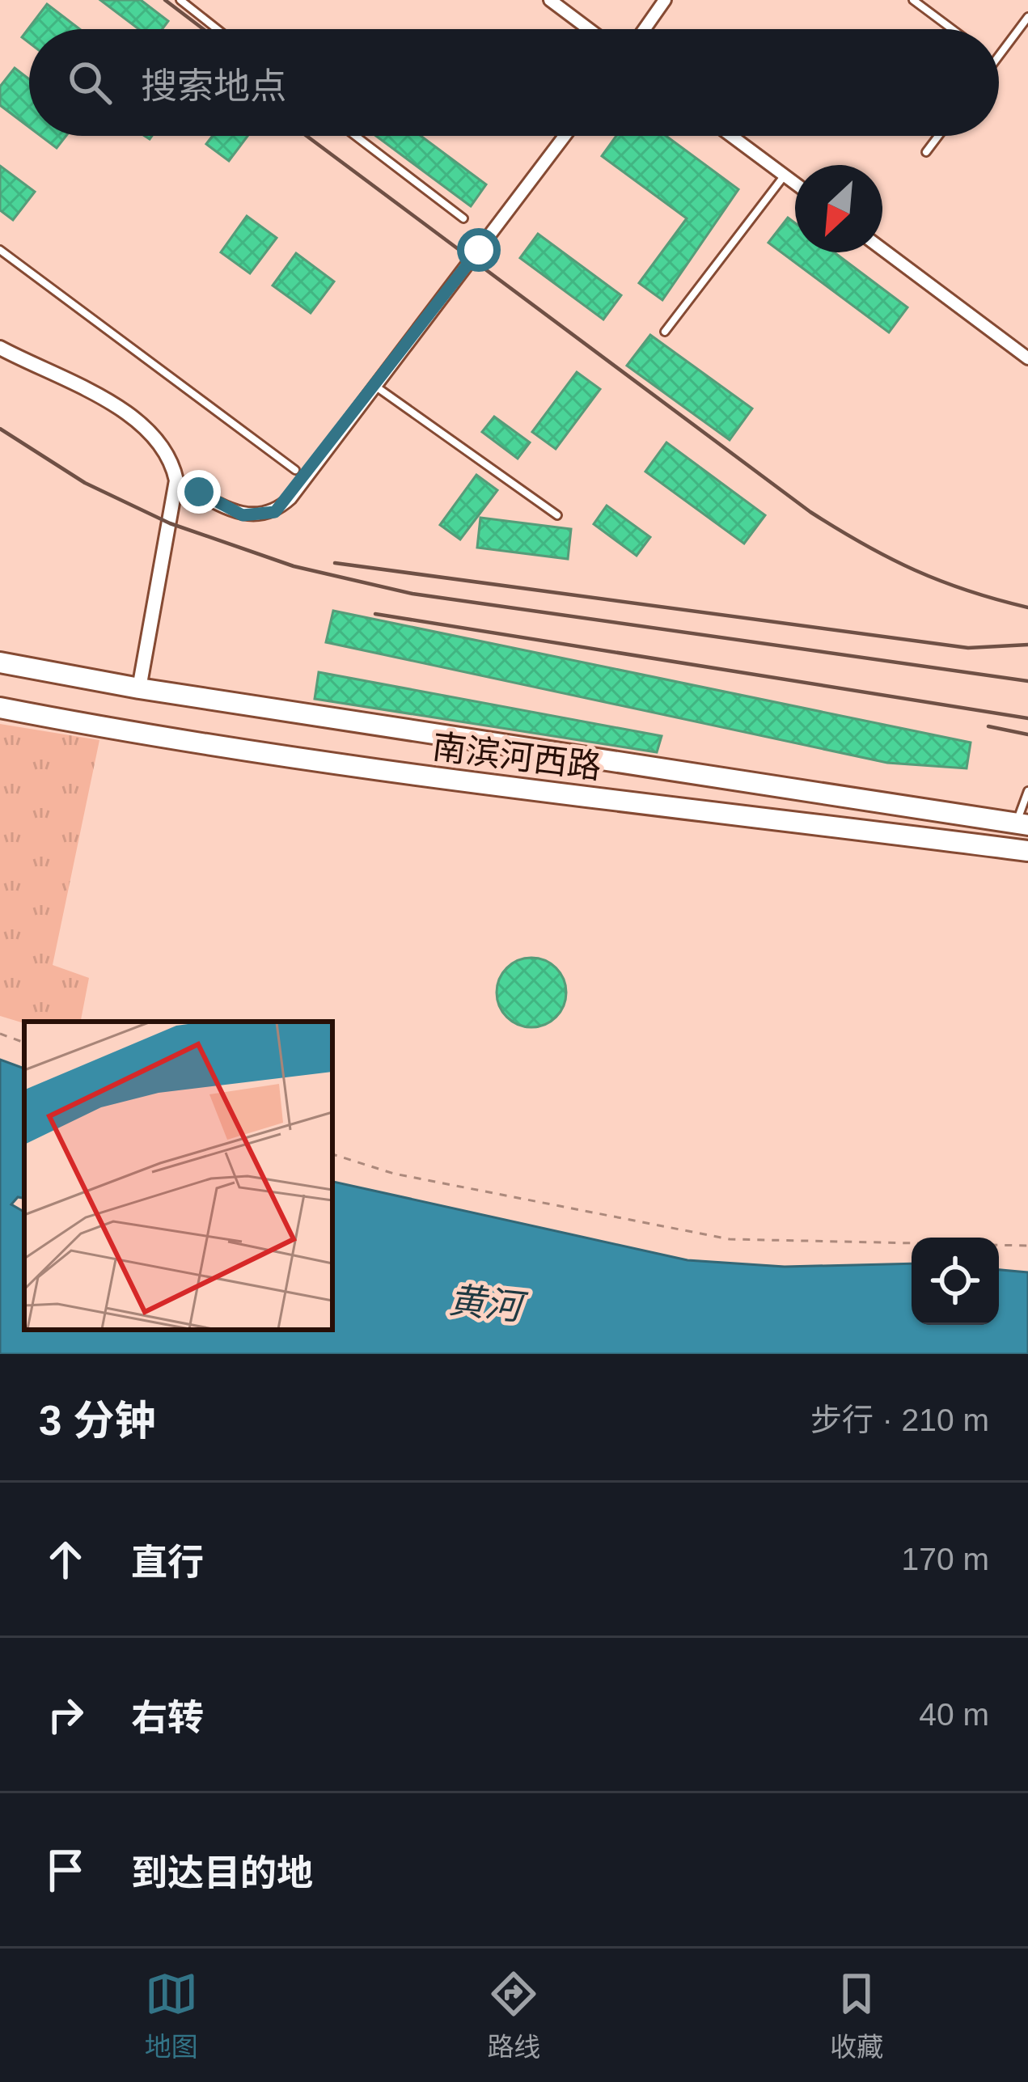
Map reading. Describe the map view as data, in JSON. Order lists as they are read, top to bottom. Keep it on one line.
{"streets":{"highway":["南滨河西路"]},"water":["黄河"],"north":"bottom left","page":{"search":"搜索地点","heading":["3 分钟","步行 · 210 m"],"list":[["直行","170 m"],["右转","40 m"],"到达目的地"],"nav":["地图","路线","收藏"]}}
